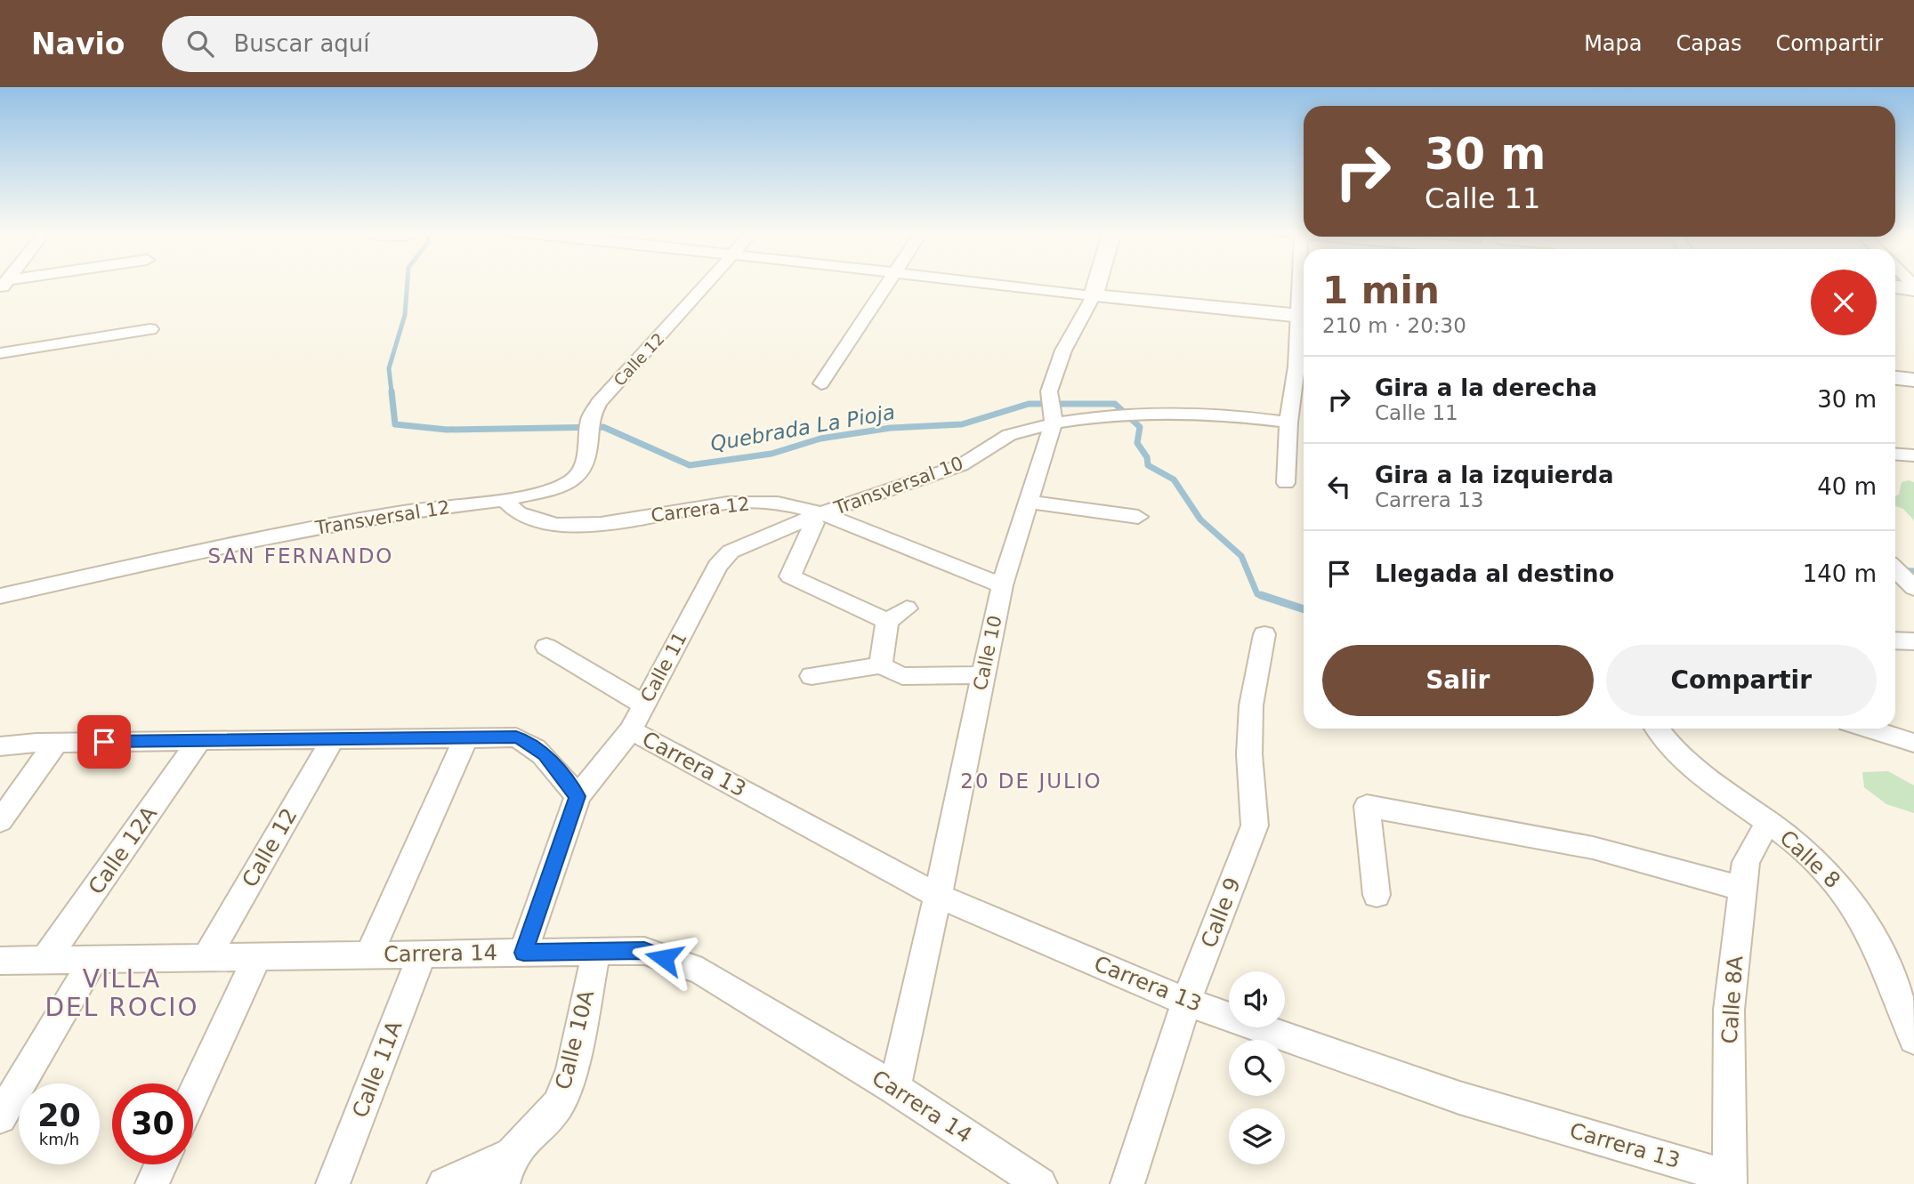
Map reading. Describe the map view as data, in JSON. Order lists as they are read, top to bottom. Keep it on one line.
{"streets":{"main road":["Calle 10"],"street":["Calle 12","Transversal 10","Carrera 12","Transversal 12","Calle 11","Carrera 13","Calle 12A","Calle 8","Calle 9","Carrera 14","Calle 8A","Calle 10A","Calle 11A"]},"crossings":[["Calle 12","Transversal 12"],["Calle 12","Carrera 14"],["Transversal 10","Carrera 12"],["Transversal 10","Calle 10"],["Transversal 10","Calle 11"],["Carrera 12","Transversal 12"],["Carrera 12","Calle 10"],["Calle 10","Carrera 13"],["Calle 10","Carrera 14"],["Calle 11","Carrera 13"],["Calle 11","Carrera 14"],["Carrera 13","Calle 9"],["Carrera 13","Calle 8A"],["Calle 12A","Carrera 14"],["Calle 8","Calle 8A"],["Carrera 14","Calle 10A"],["Carrera 14","Calle 11A"]],"districts":["SAN FERNANDO","20 DE JULIO","VILLA DEL ROCIO"],"water":["Quebrada La Pioja"],"page":{"header":"Navio","search":"Buscar aquí","nav":["Mapa","Capas","Compartir"],"turn":["30 m","Calle 11"],"heading":["1 min","210 m · 20:30"],"list":[{"name":"Gira a la derecha","note":"Calle 11","value":"30 m"},{"name":"Gira a la izquierda","note":"Carrera 13","value":"40 m"},{"name":"Llegada al destino","value":"140 m"}],"buttons":["Salir","Compartir"],"speed":"20 km/h","limit":"30"}}
